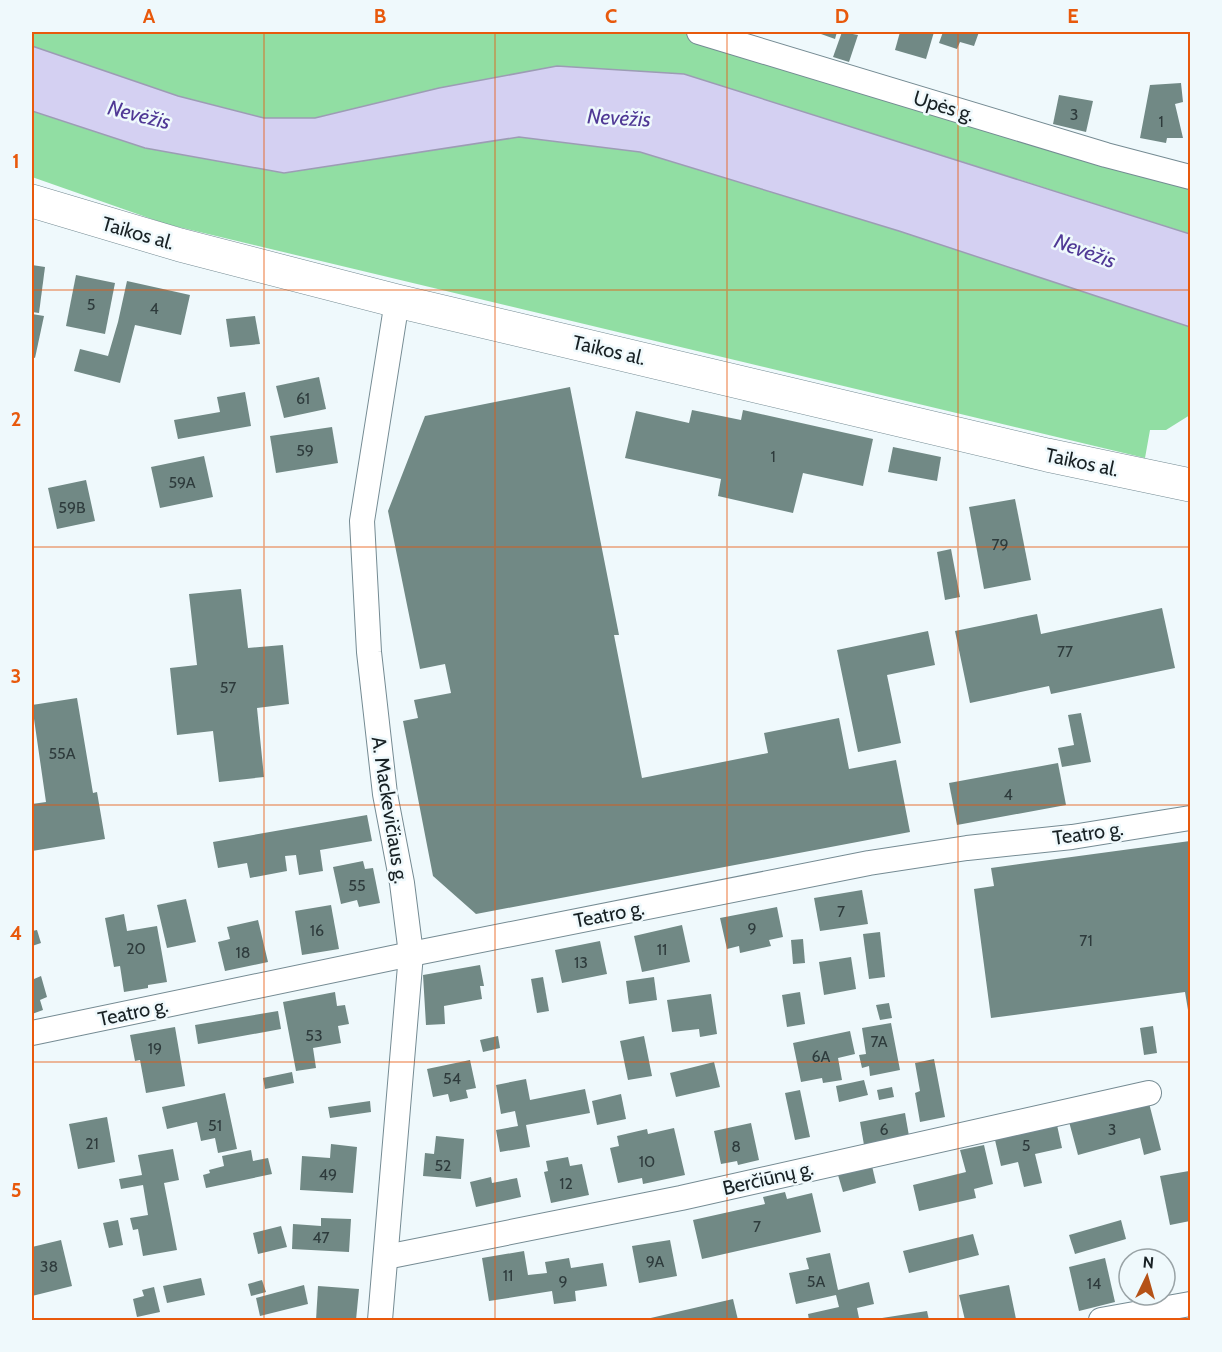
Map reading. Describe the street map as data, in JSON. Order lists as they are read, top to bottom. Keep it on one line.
{"streets":{"main road":["Taikos al."],"street":["Upės g.","A. Mackevičiaus g.","Teatro g.","Berčiūnų g."]},"crossings":[["Taikos al.","A. Mackevičiaus g."],["A. Mackevičiaus g.","Teatro g."],["A. Mackevičiaus g.","Berčiūnų g."]],"water":["Nevėžis"],"house_numbers":["3","1","5","4","61","59","1","59A","59B","79","77","57","55A","4","55","7","9","16","71","20","11","18","13","53","7A","19","6A","54","51","6","3","21","5","8","10","52","49","12","7","47","9A","38","11","9","5A","14"],"north":"top","grid":{"columns":["A","B","C","D","E"],"rows":["1","2","3","4","5"]}}
